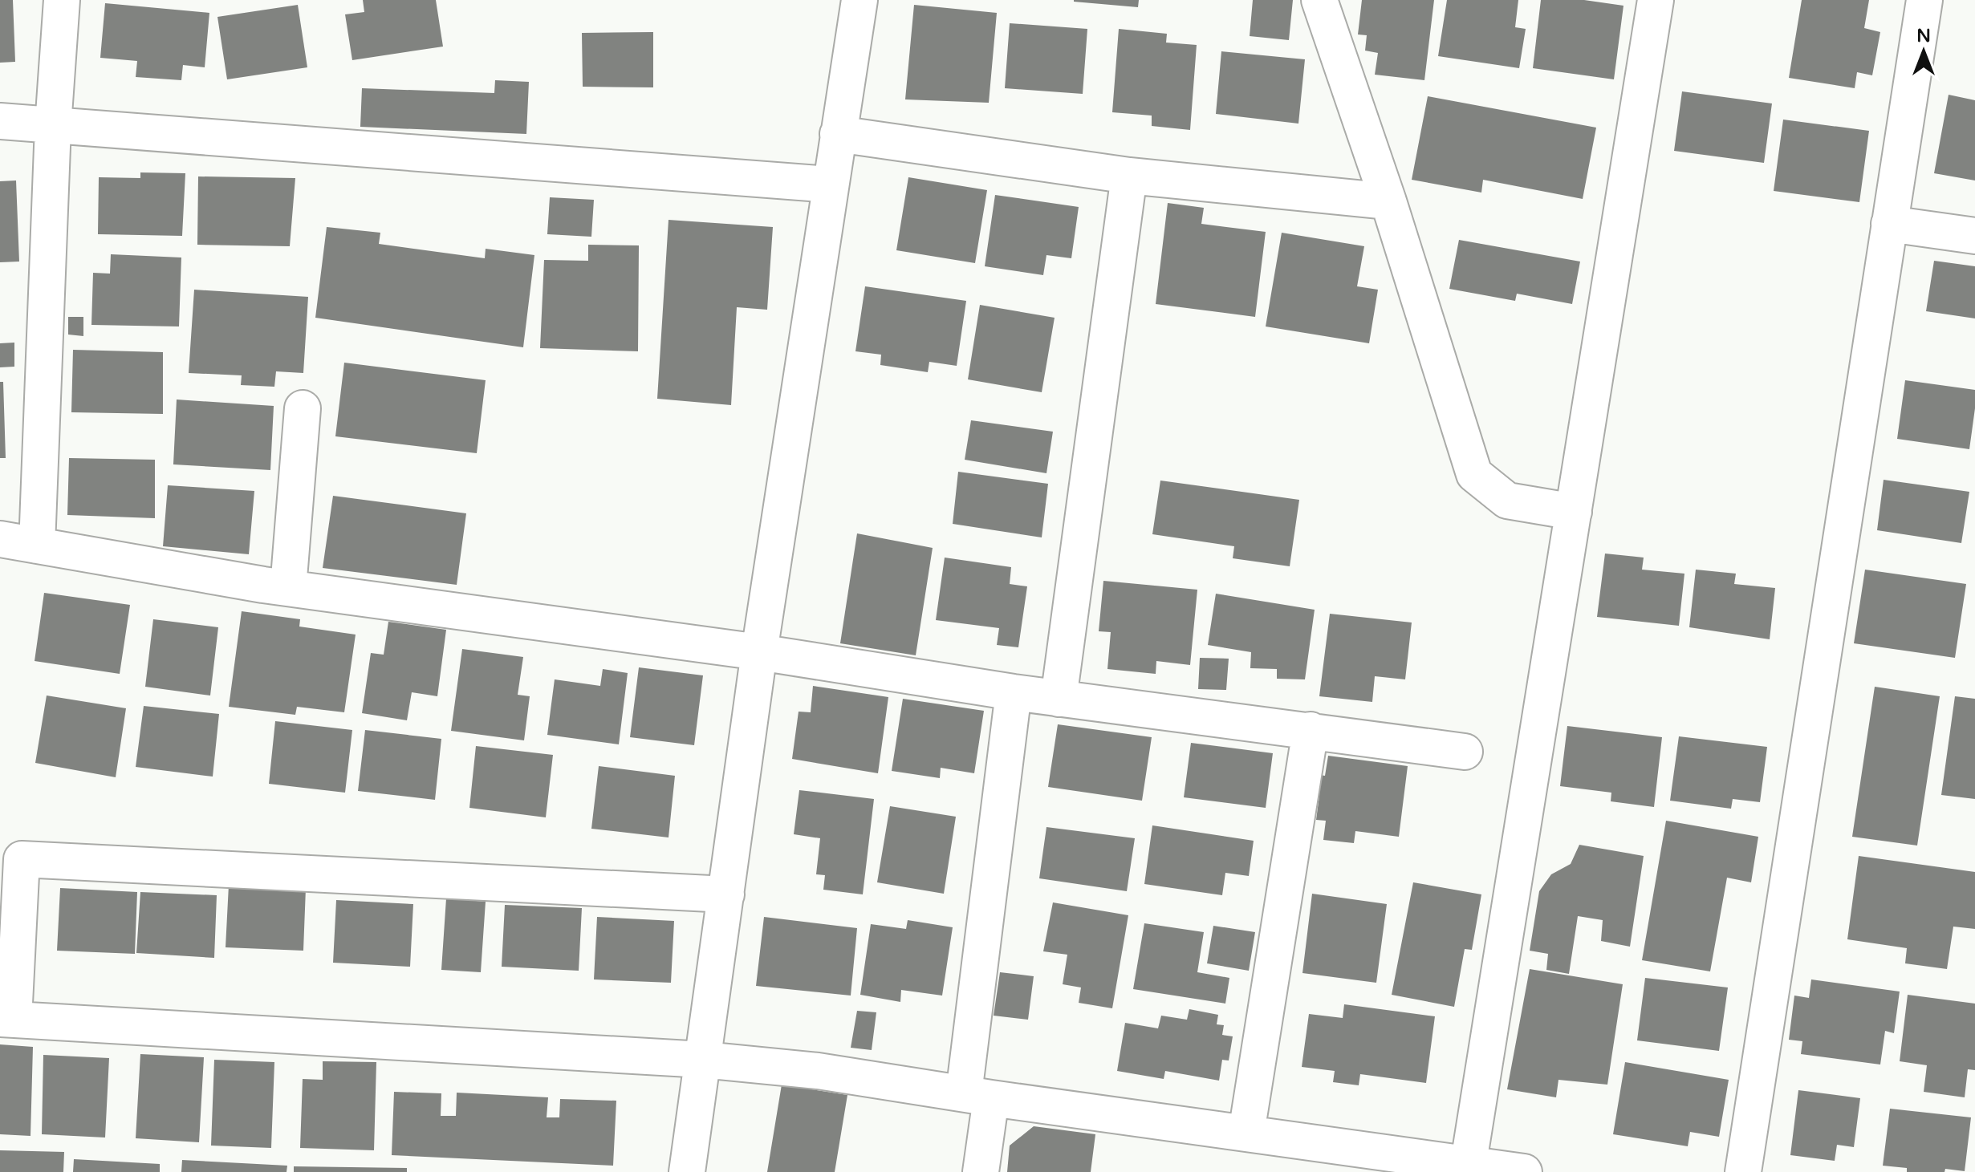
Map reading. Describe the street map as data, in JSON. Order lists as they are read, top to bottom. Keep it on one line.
{"north":"top"}
